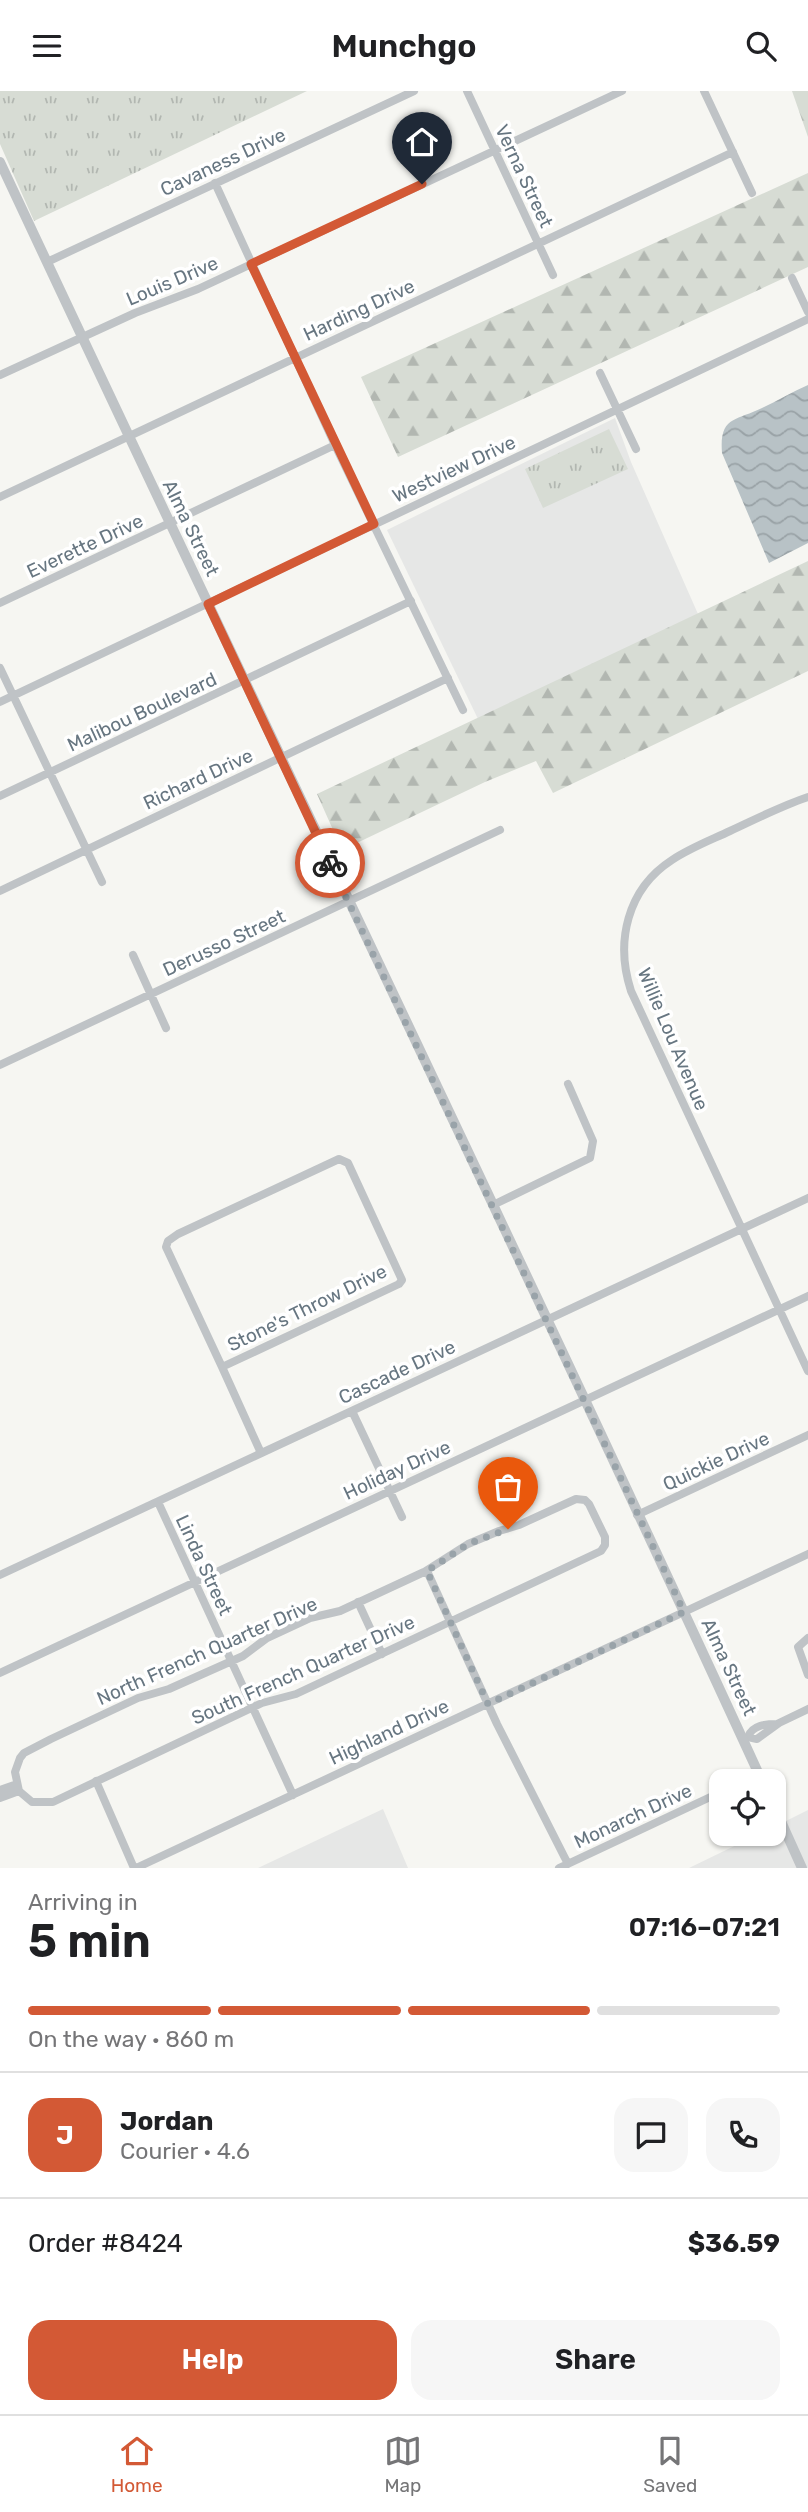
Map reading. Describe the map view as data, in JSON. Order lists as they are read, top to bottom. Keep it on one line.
{"streets":{"street":["Cavaness Drive","Verna Street","Louis Drive","Harding Drive","Westview Drive","Alma Street","Everette Drive","Malibou Boulevard","Richard Drive","Derusso Street","Willie Lou Avenue","Stone's Throw Drive","Cascade Drive","Quickie Drive","Holiday Drive","Linda Street","North French Quarter Drive","South French Quarter Drive","Highland Drive","Monarch Drive"]},"crossings":[["Cavaness Drive","Alma Street"],["Verna Street","Louis Drive"],["Verna Street","Harding Drive"],["Louis Drive","Alma Street"],["Harding Drive","Alma Street"],["Westview Drive","Alma Street"],["Alma Street","Everette Drive"],["Alma Street","Malibou Boulevard"],["Alma Street","Richard Drive"],["Alma Street","Derusso Street"],["Alma Street","Cascade Drive"],["Alma Street","Quickie Drive"],["Alma Street","Holiday Drive"],["Alma Street","Highland Drive"],["Willie Lou Avenue","Cascade Drive"],["Willie Lou Avenue","Holiday Drive"],["Stone's Throw Drive","Cascade Drive"],["Cascade Drive","Linda Street"],["Holiday Drive","Linda Street"],["Linda Street","North French Quarter Drive"],["Linda Street","South French Quarter Drive"],["Linda Street","Highland Drive"],["North French Quarter Drive","South French Quarter Drive"]],"page":{"header":"Munchgo","heading":["5 min","Arriving in","07:16–07:21"],"panel":["Jordan","Courier · 4.6","Order #8424","$36.59"],"bar":"On the way · 860 m","round":"J","buttons":["Help","Share"],"tabs":["Home","Map","Saved"]}}
